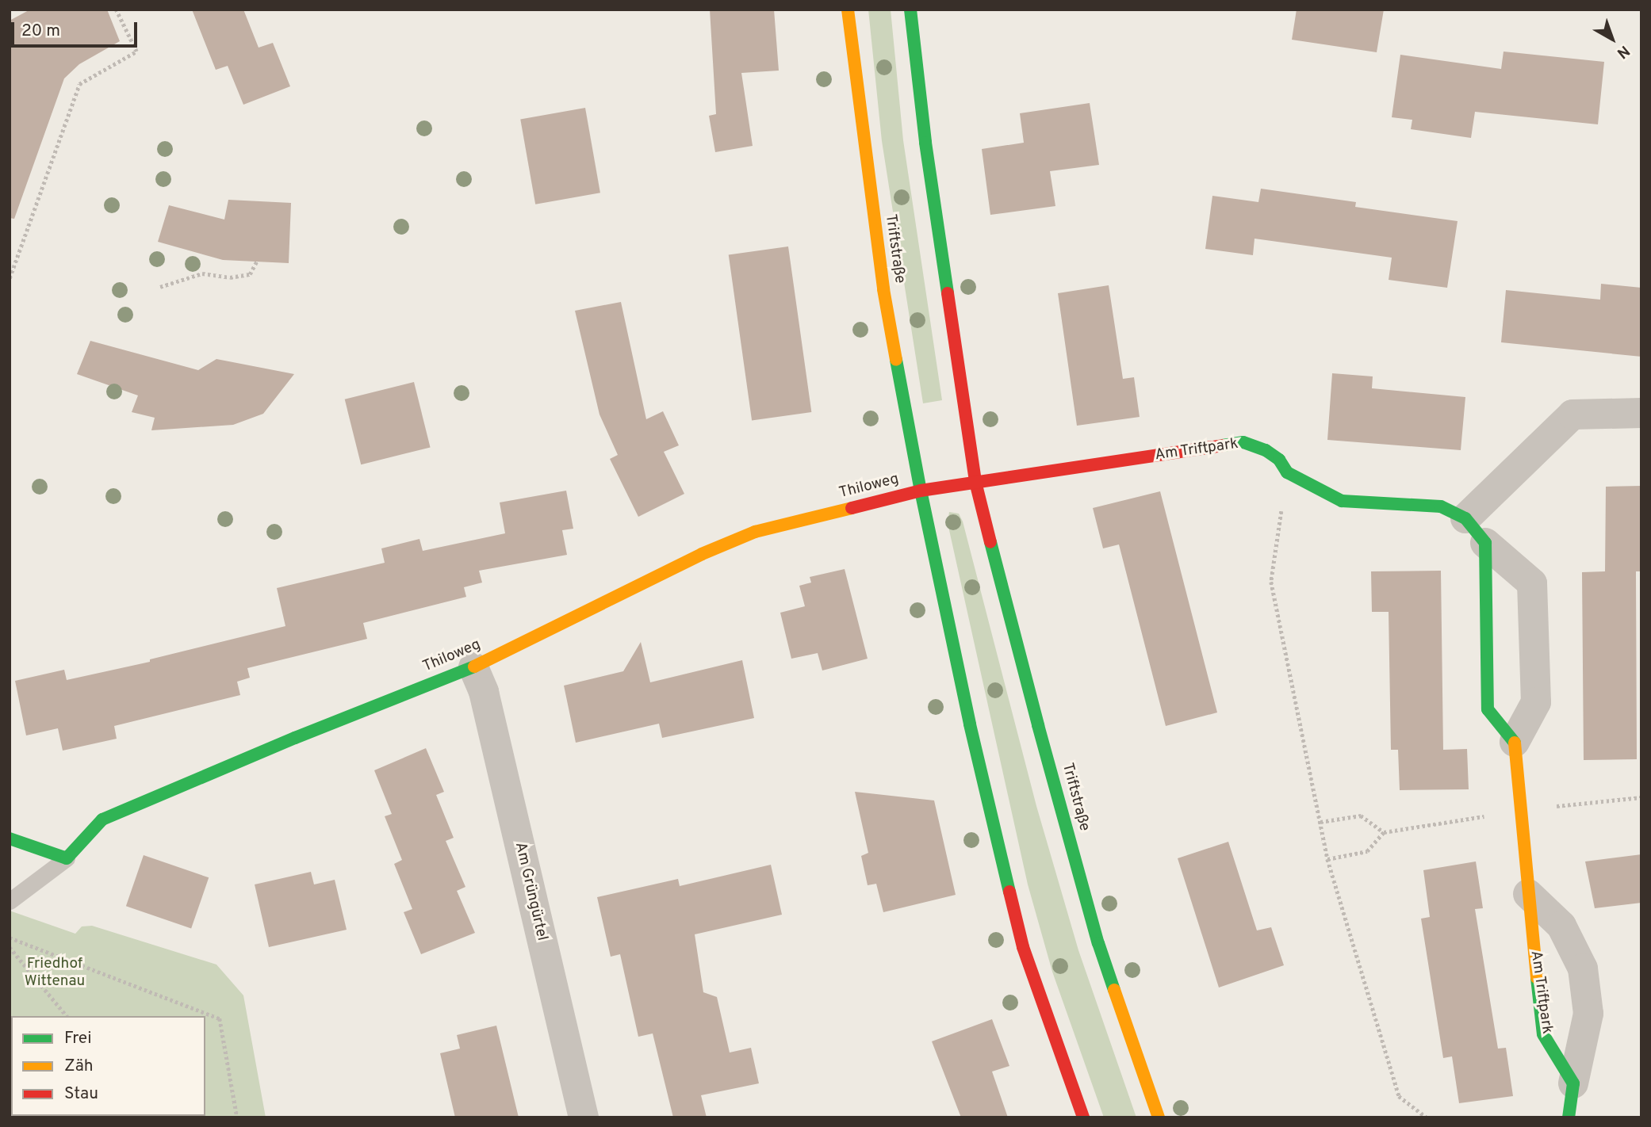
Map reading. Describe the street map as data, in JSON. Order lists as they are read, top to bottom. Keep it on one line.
{"streets":{"main road":["Triftstraße","Am Triftpark","Thiloweg"],"street":["Am Grüngürtel"]},"crossings":[["Triftstraße","Am Triftpark"],["Triftstraße","Thiloweg"],["Thiloweg","Am Grüngürtel"]],"parks":["Friedhof Wittenau"],"legend":["Frei","Zäh","Stau"],"scale_bar":"20 m","north":"bottom right"}
